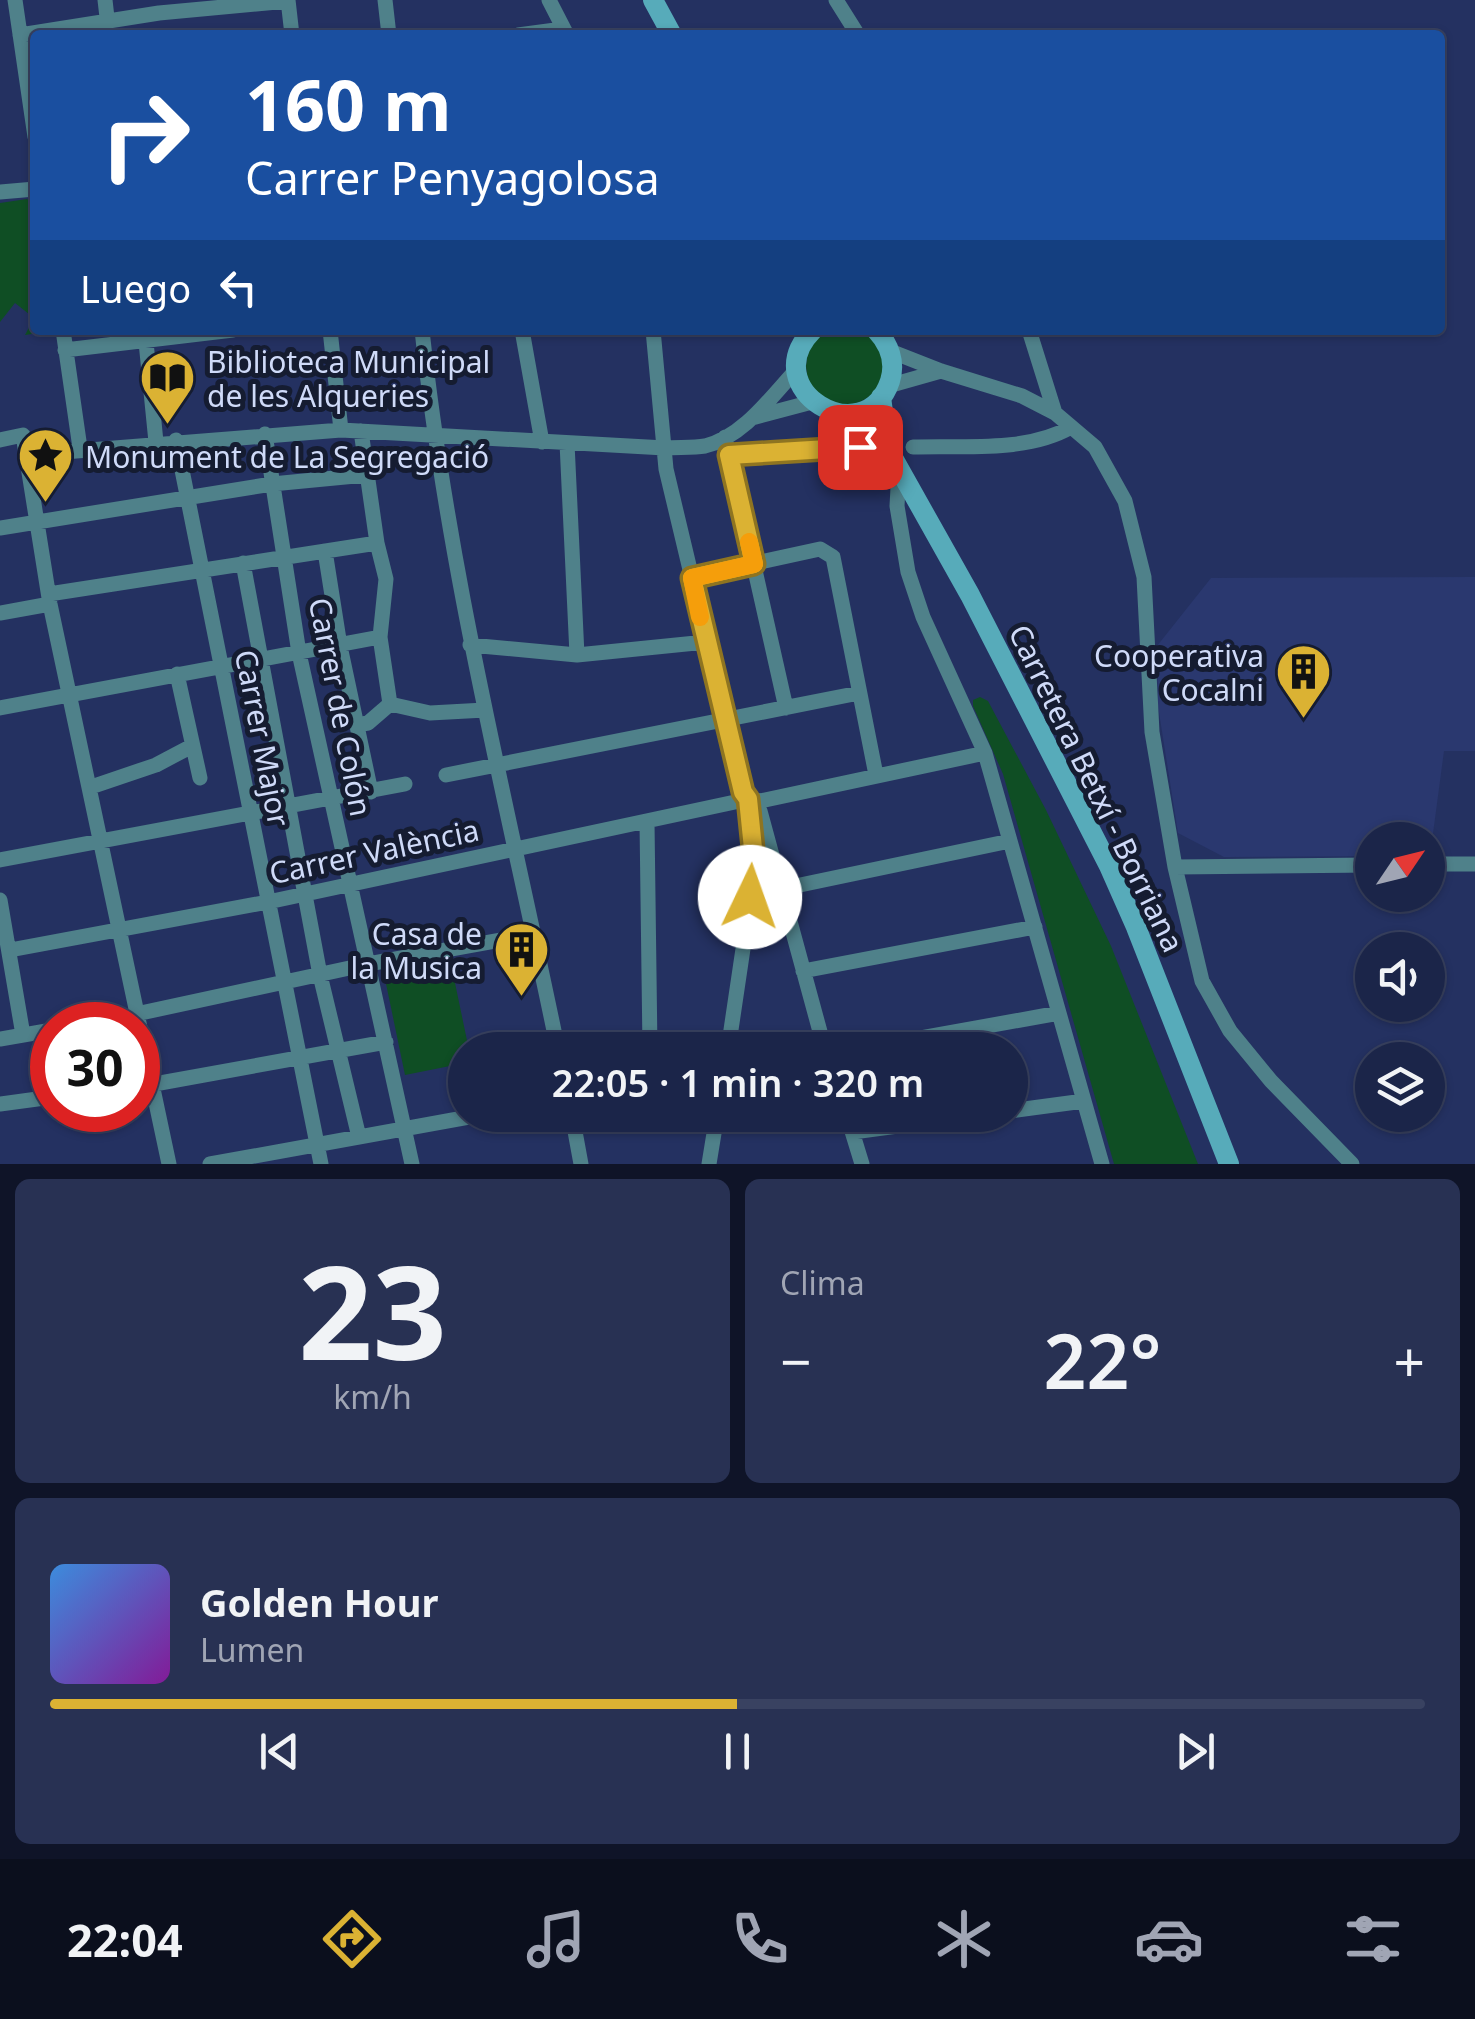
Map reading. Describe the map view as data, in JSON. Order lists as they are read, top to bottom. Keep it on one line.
{"streets":{"main road":["Carretera Betxí - Borriana"],"street":["Carrer de Colón","Carrer Major","Carrer València"]},"crossings":[["Carrer de Colón","Carrer València"],["Carrer Major","Carrer València"]],"places":{"library":["Biblioteca Municipal de les Alqueries"],"place":["Monument de La Segregació"],"building":["Cooperativa Cocalni","Casa de la Musica"]},"north":"top right","page":{"turn":["160 m","Carrer Penyagolosa"],"then":"Luego","limit":"30","trip":"22:05 · 1 min · 320 m","tile":[["23","km/h"],"Clima"],"heat":["−","22°","+"],"song":["Golden Hour","Lumen"],"tabs":"22:04"}}
